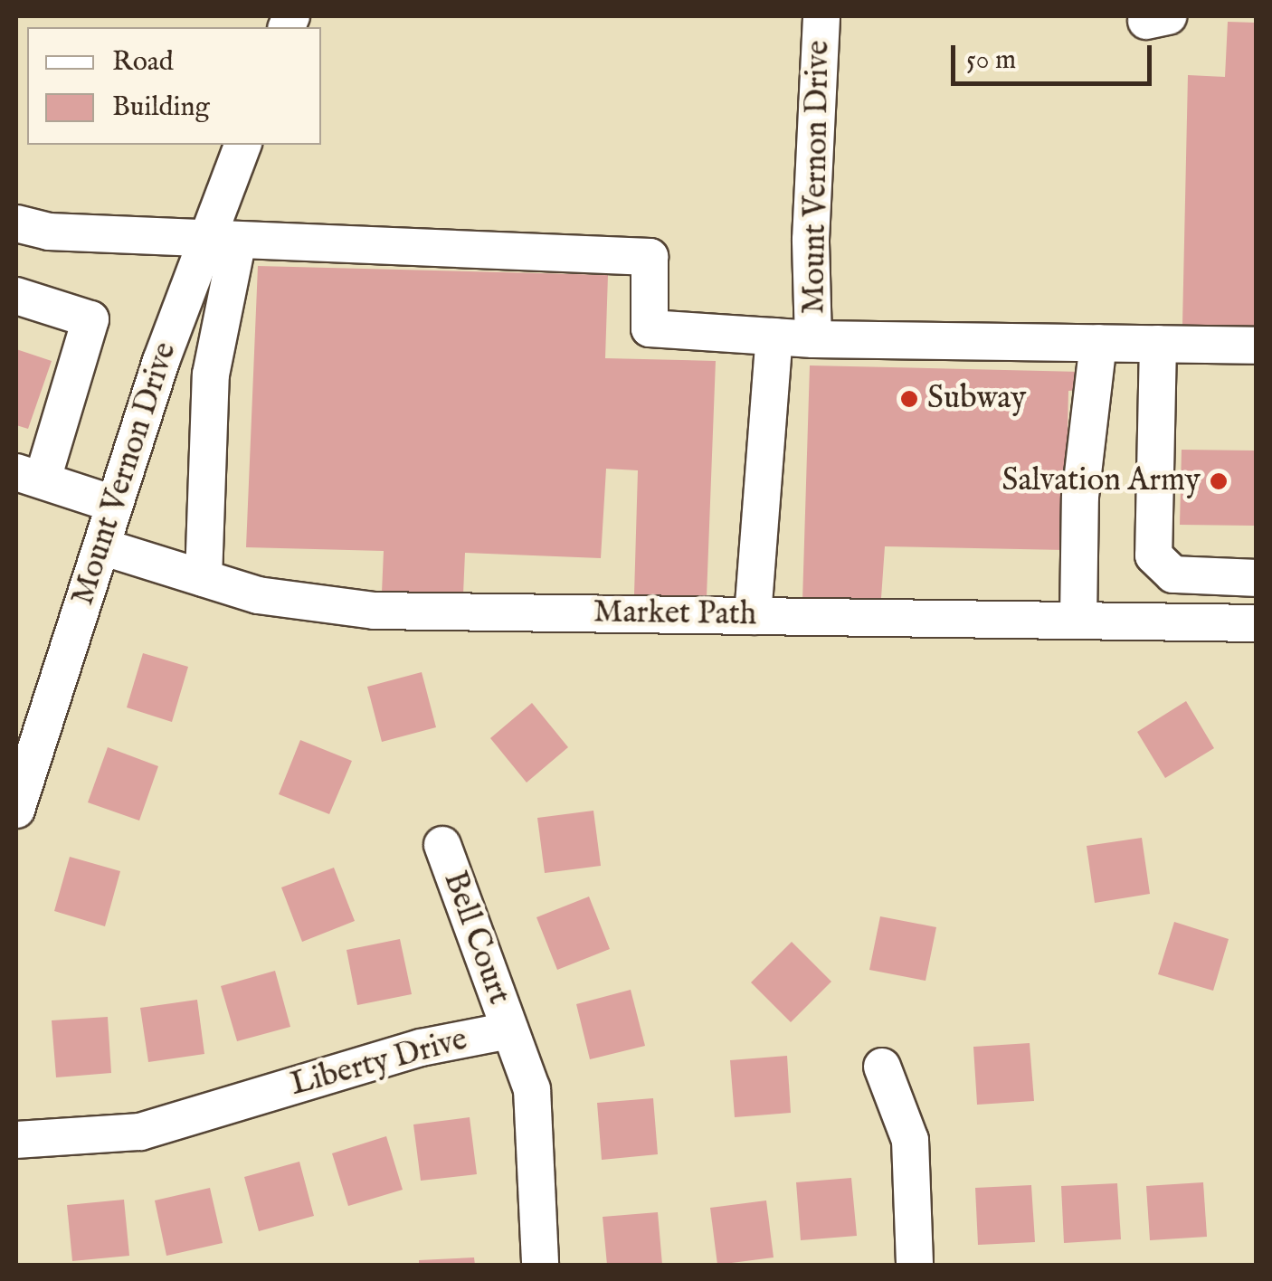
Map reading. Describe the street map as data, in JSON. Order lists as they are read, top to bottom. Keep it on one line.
{"streets":{"street":["Mount Vernon Drive","Market Path","Bell Court","Liberty Drive"]},"crossings":[["Mount Vernon Drive","Market Path"],["Bell Court","Liberty Drive"]],"places":["Subway","Salvation Army"],"legend":["Road","Building"],"scale_bar":"50 m"}
